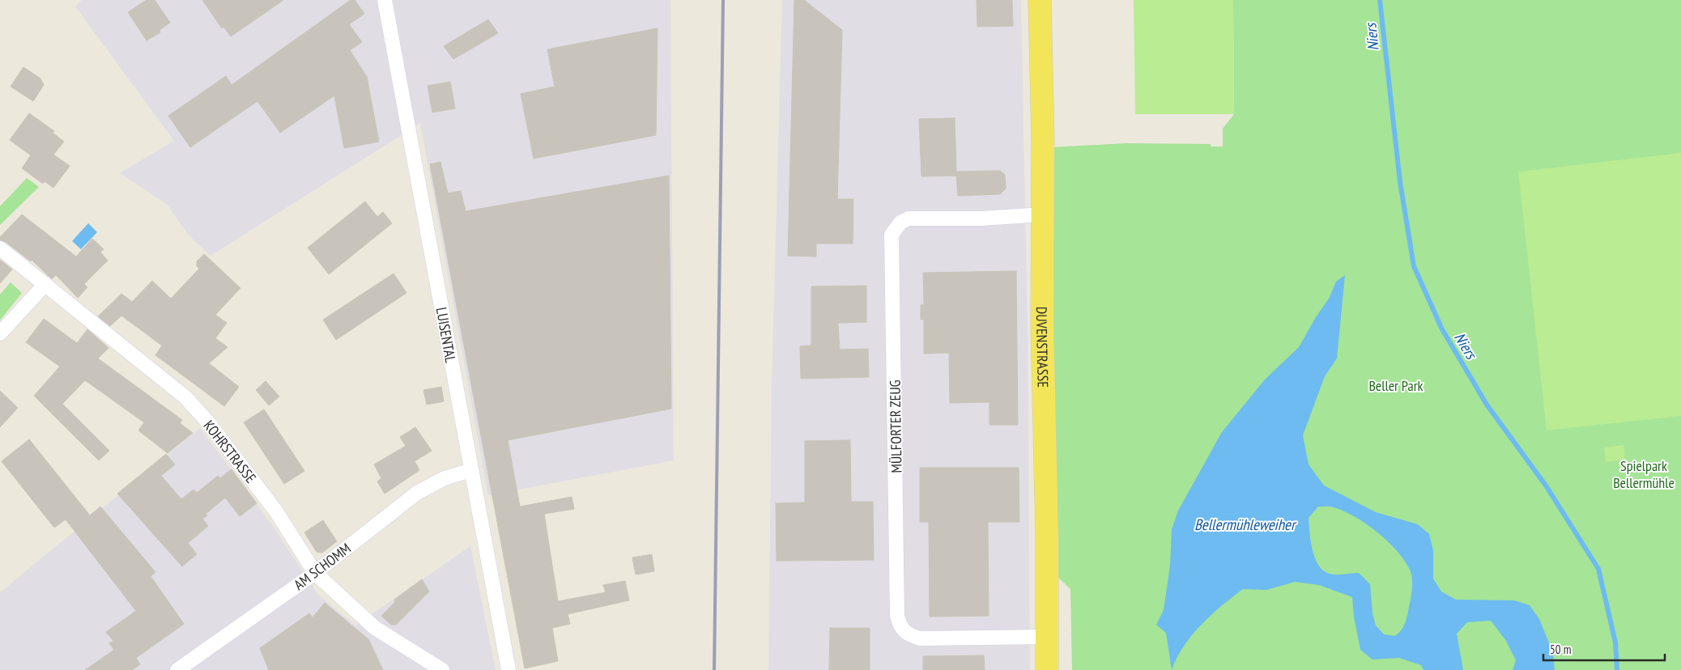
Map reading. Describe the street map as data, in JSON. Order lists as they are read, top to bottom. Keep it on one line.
{"streets":{"main road":["DUVENSTRASSE"],"street":["LUISENTAL","MÜLFORTER ZEUG","KOHRSTRASSE","AM SCHOMM"]},"crossings":[["LUISENTAL","AM SCHOMM"],["DUVENSTRASSE","MÜLFORTER ZEUG"],["KOHRSTRASSE","AM SCHOMM"]],"water":["Niers","Bellermühleweiher"],"parks":["Beller Park","Spielpark Bellermühle"],"scale_bar":"50 m"}
